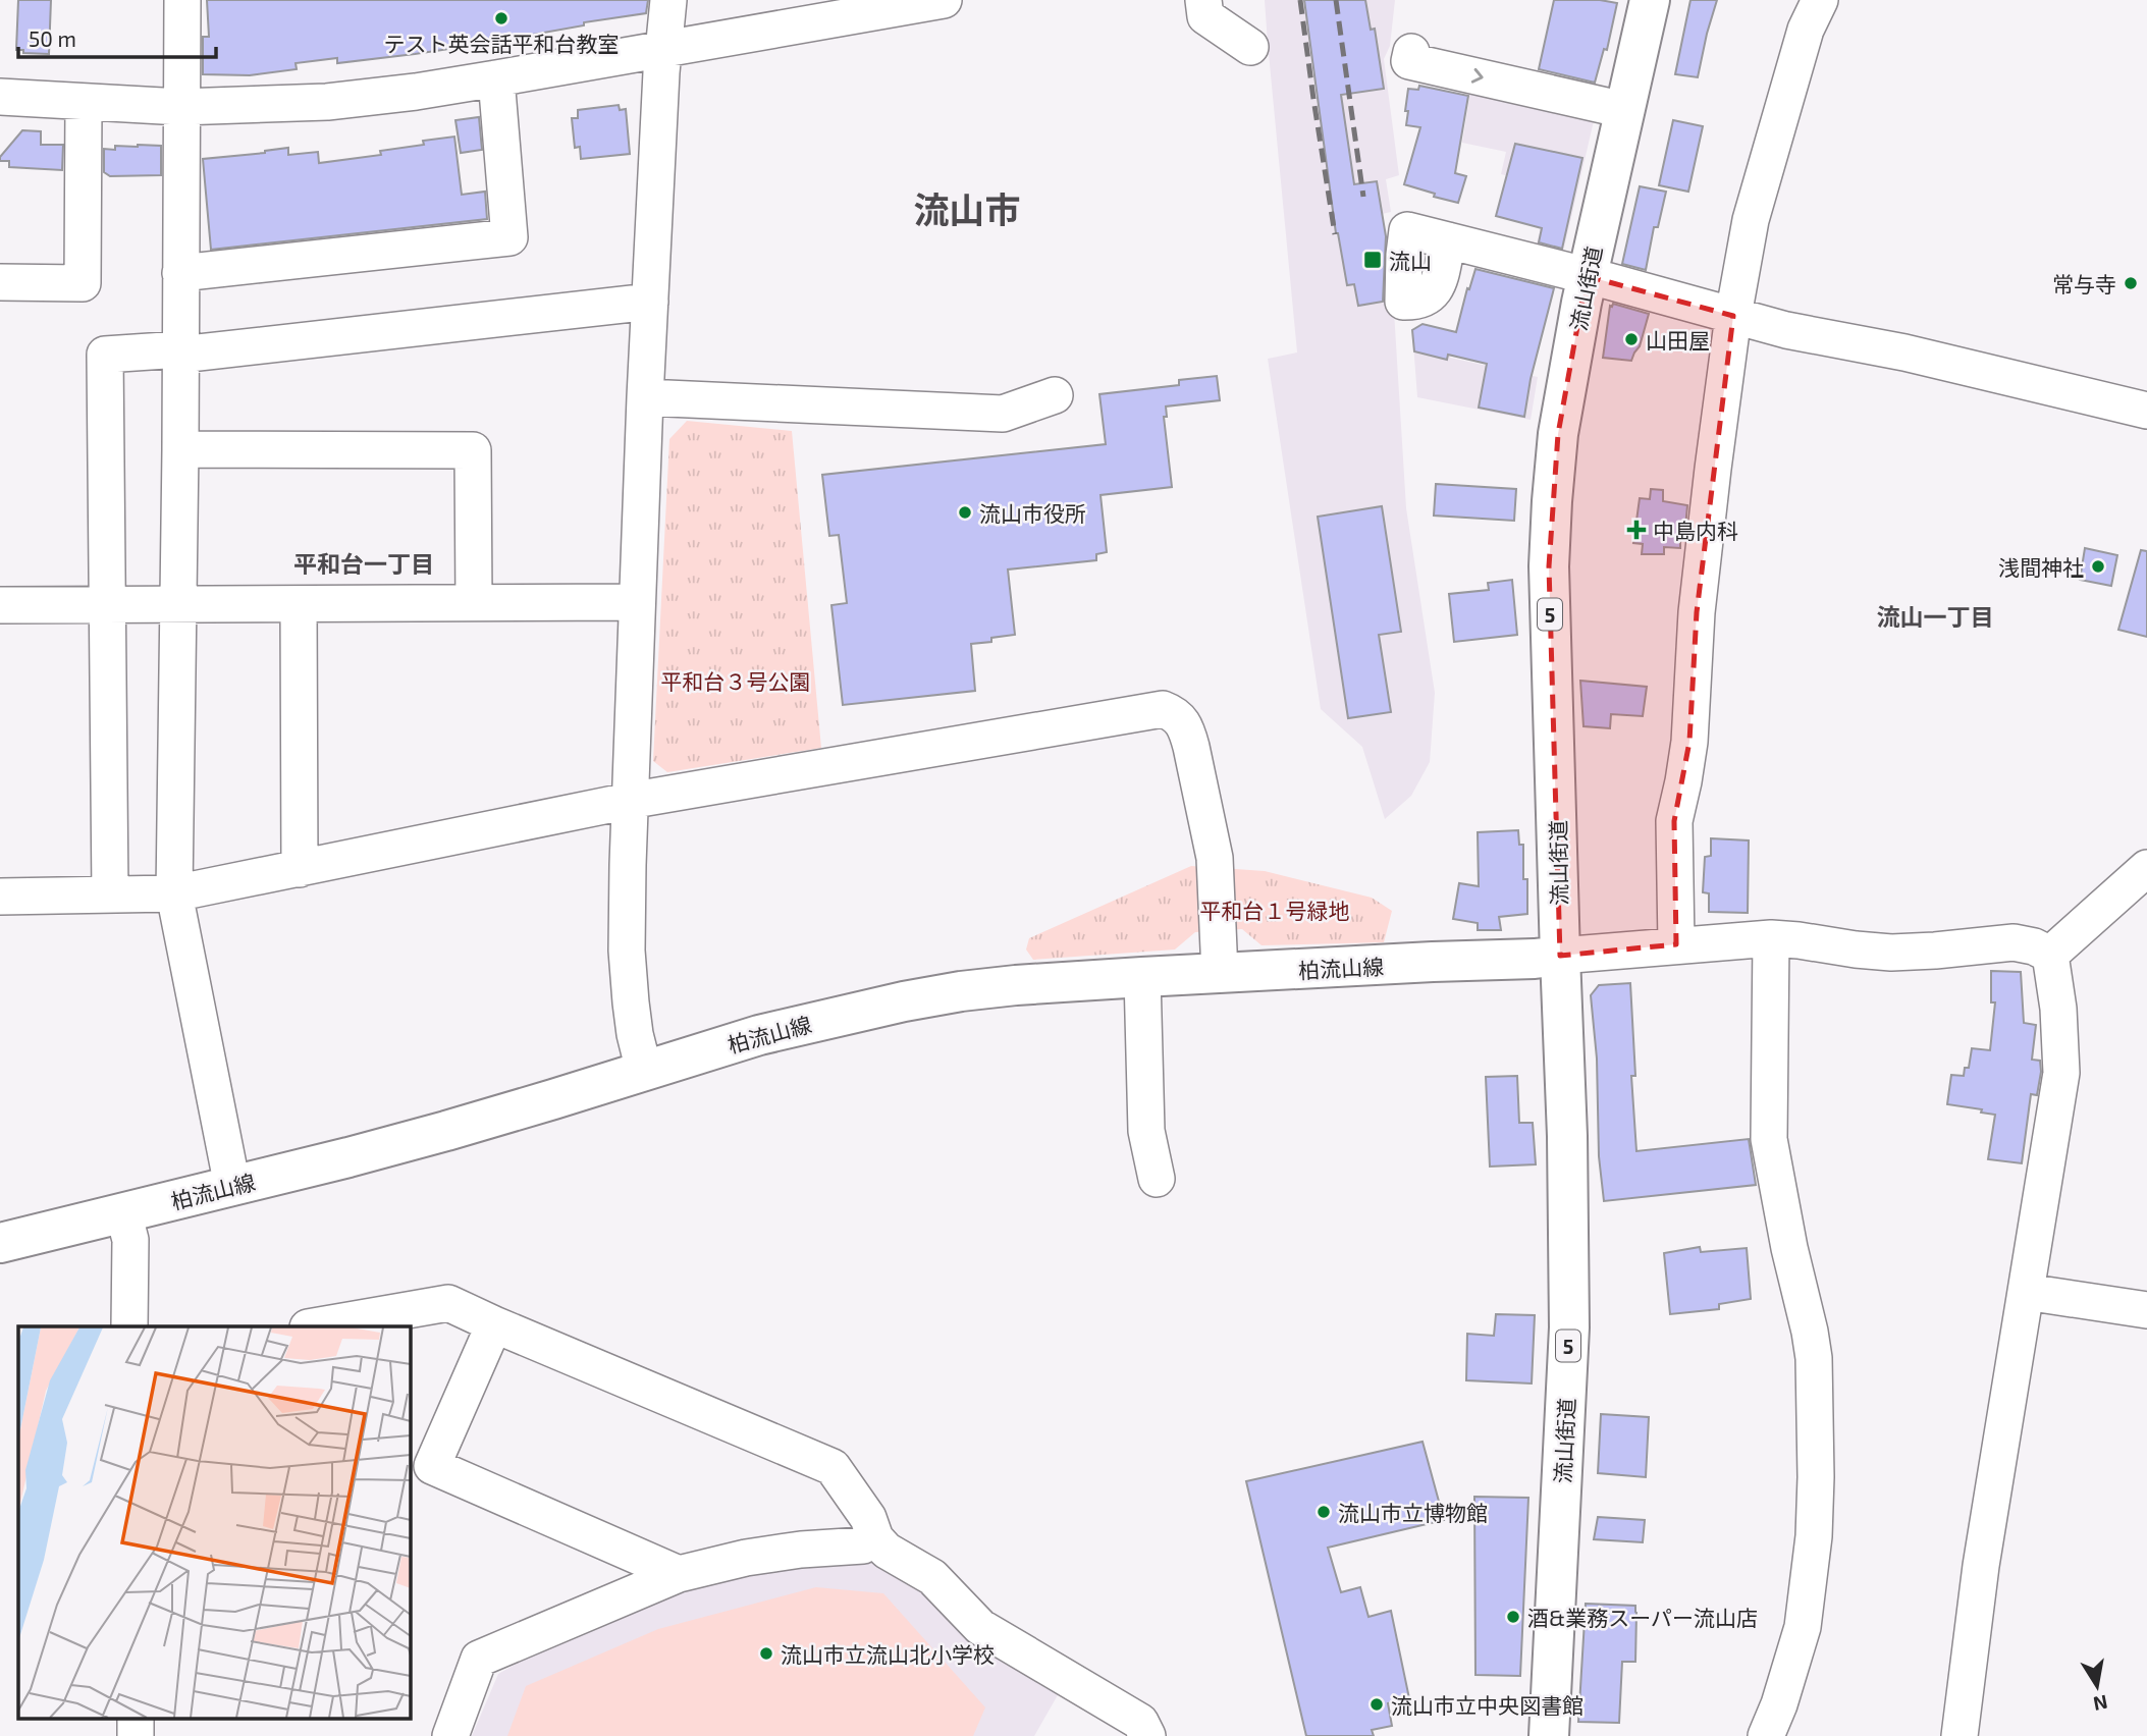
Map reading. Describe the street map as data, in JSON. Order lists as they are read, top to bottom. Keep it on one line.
{"streets":{"main road":["流山街道","5","柏流山線"]},"crossings":[["流山街道","柏流山線"]],"districts":["流山市","平和台一丁目","流山一丁目"],"parks":["平和台３号公園","平和台１号緑地"],"places":{"other":["テスト英会話平和台教室","常与寺","山田屋","流山市役所","浅間神社","流山市立博物館","酒&業務スーパー流山店","流山市立流山北小学校","流山市立中央図書館"],"transit":["流山"],"health":["中島内科"]},"scale_bar":"50 m","north":"bottom"}
